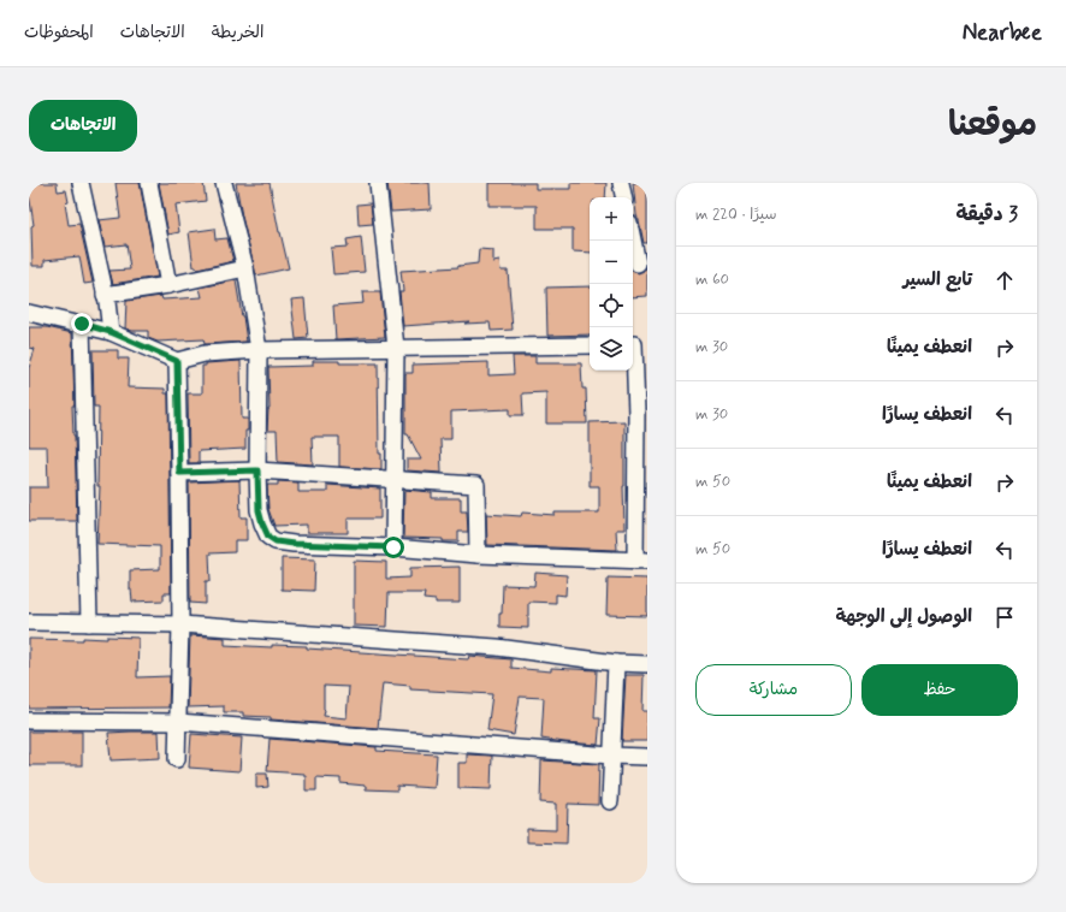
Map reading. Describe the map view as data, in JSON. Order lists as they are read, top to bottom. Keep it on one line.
{"page":{"header":"Nearbee","nav":["الخريطة","الاتجاهات","المحفوظات"],"title":"موقعنا","buttons":["الاتجاهات",["حفظ","مشاركة"]],"heading":["3 دقيقة","سيرًا · 220 m"],"map_buttons":["+","−"],"list":[["تابع السير","60 m"],["انعطف يمينًا","30 m"],["انعطف يسارًا","30 m"],["انعطف يمينًا","50 m"],["انعطف يسارًا","50 m"],"الوصول إلى الوجهة"]}}
